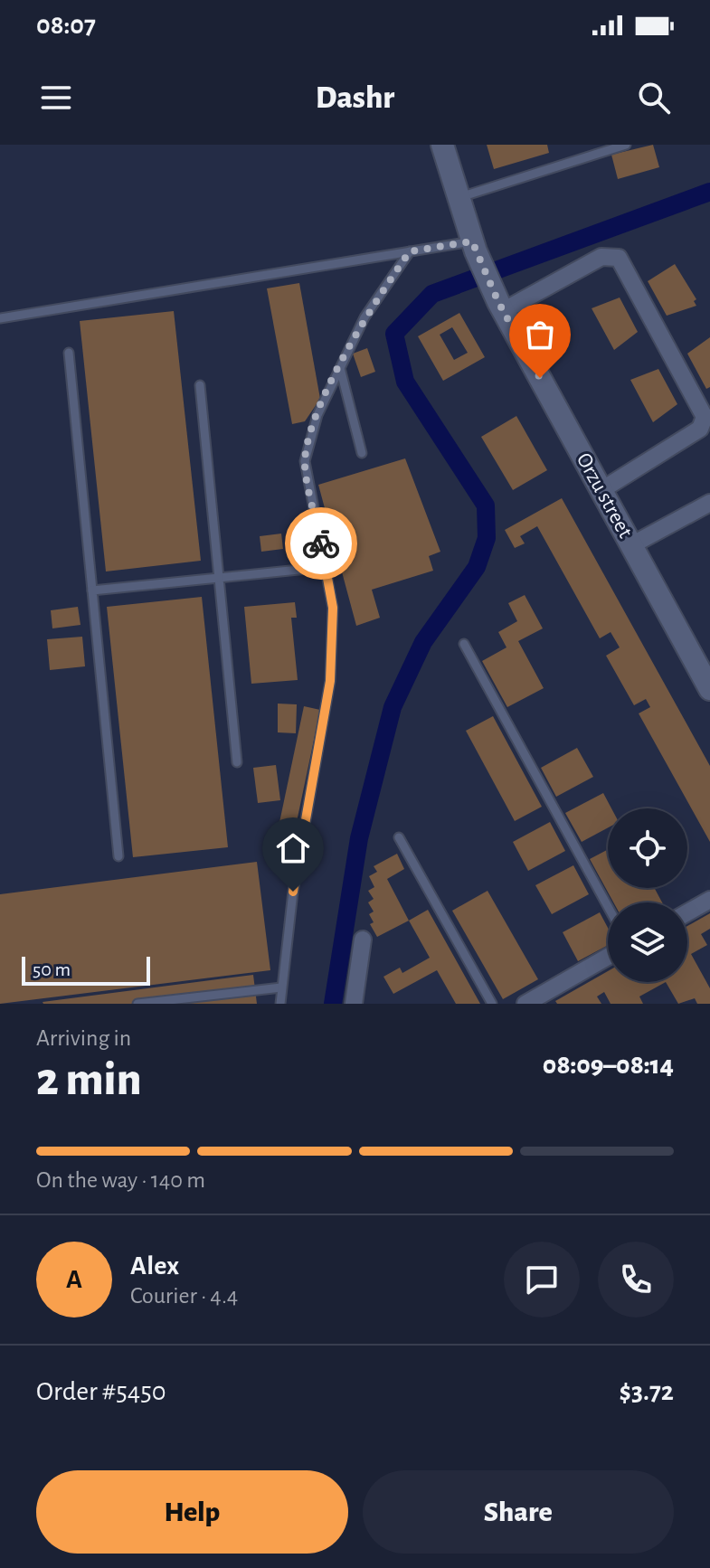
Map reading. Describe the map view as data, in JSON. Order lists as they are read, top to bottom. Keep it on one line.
{"streets":{"main road":["Orzu street"]},"scale_bar":"50 m","page":{"status":"08:07","header":"Dashr","scale":"50 m","heading":["2 min","Arriving in","08:09–08:14"],"panel":["Alex","Courier · 4.4","Order #5450","$3.72"],"bar":"On the way · 140 m","round":"A","buttons":["Help","Share"]}}
